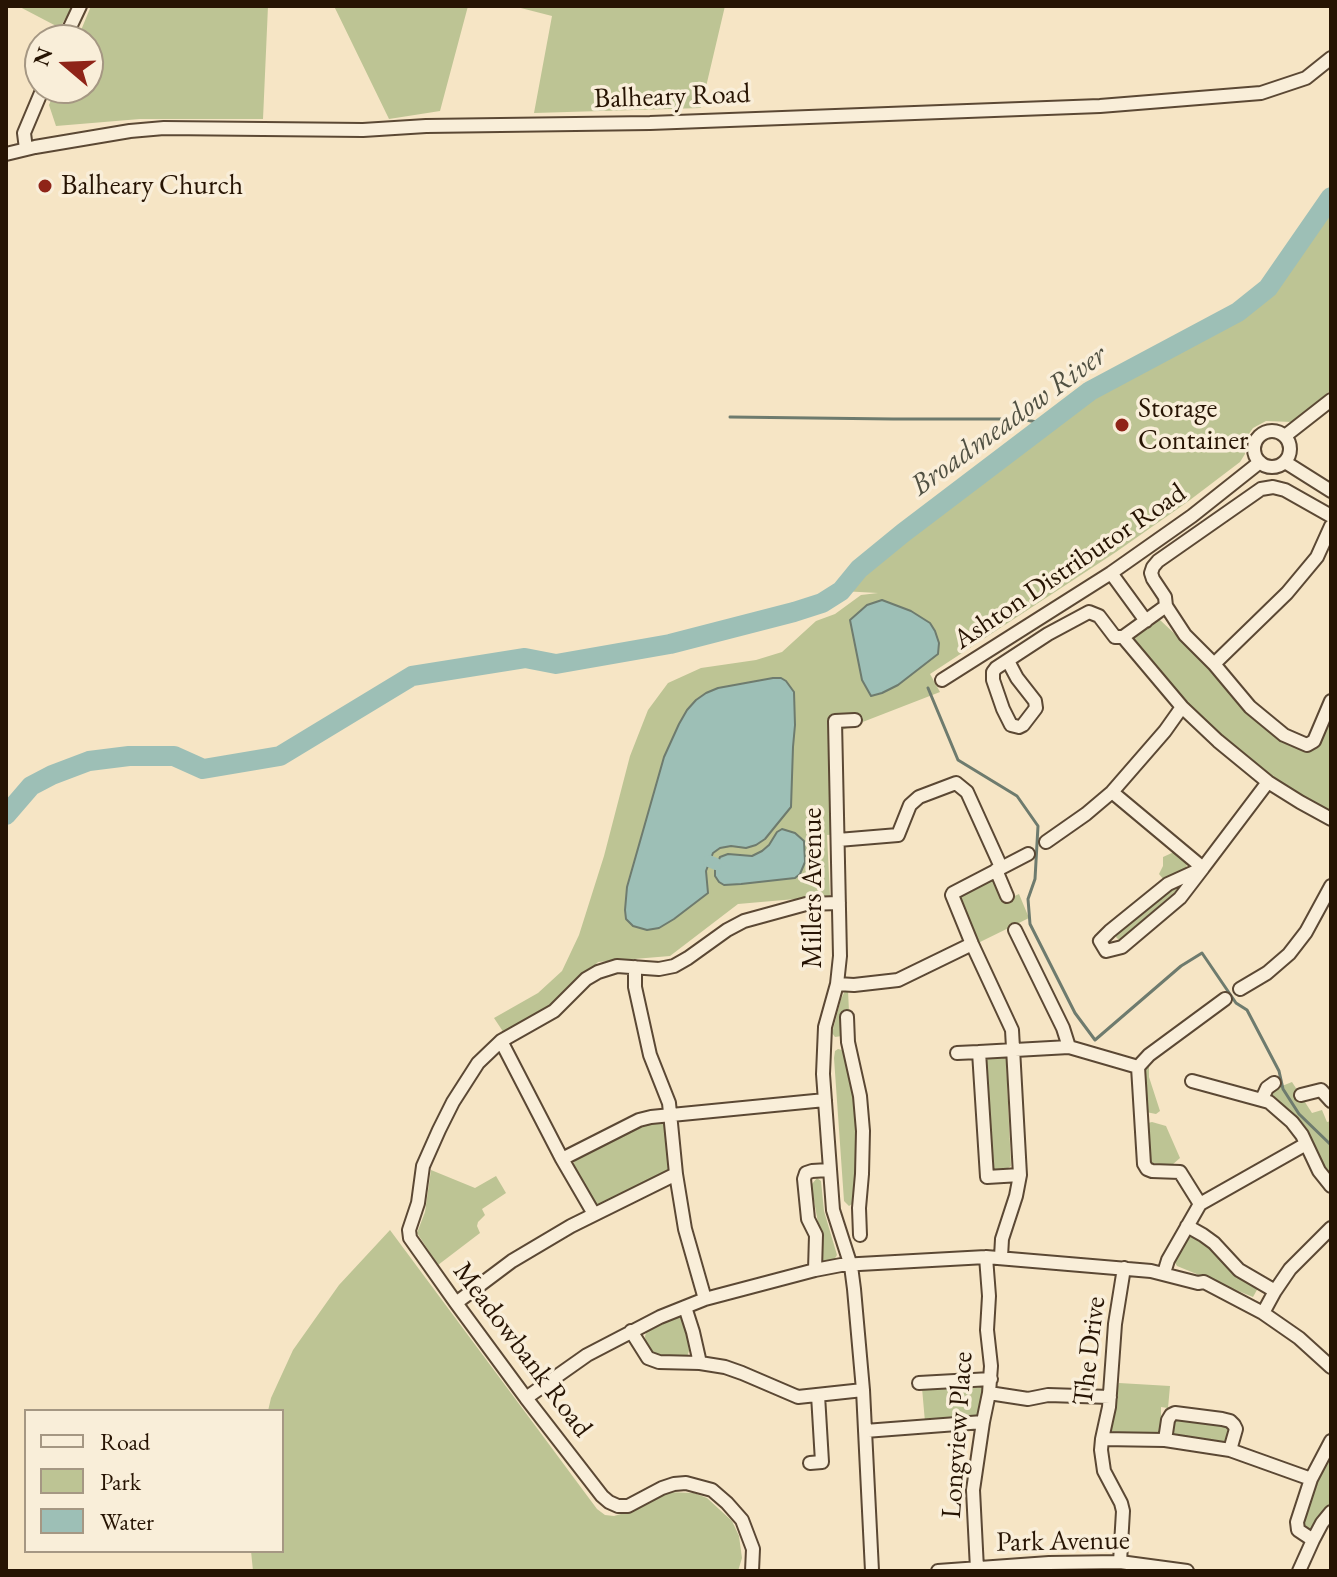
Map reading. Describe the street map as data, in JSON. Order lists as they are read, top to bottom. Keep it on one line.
{"streets":{"street":["Balheary Road","Ashton Distributor Road","Millers Avenue","Meadowbank Road","The Drive","Longview Place","Park Avenue"]},"crossings":[["Millers Avenue","Meadowbank Road"],["The Drive","Park Avenue"],["Longview Place","Park Avenue"]],"water":["Broadmeadow River"],"places":["Balheary Church","Storage Container"],"legend":["Road","Park","Water"],"north":"left"}
